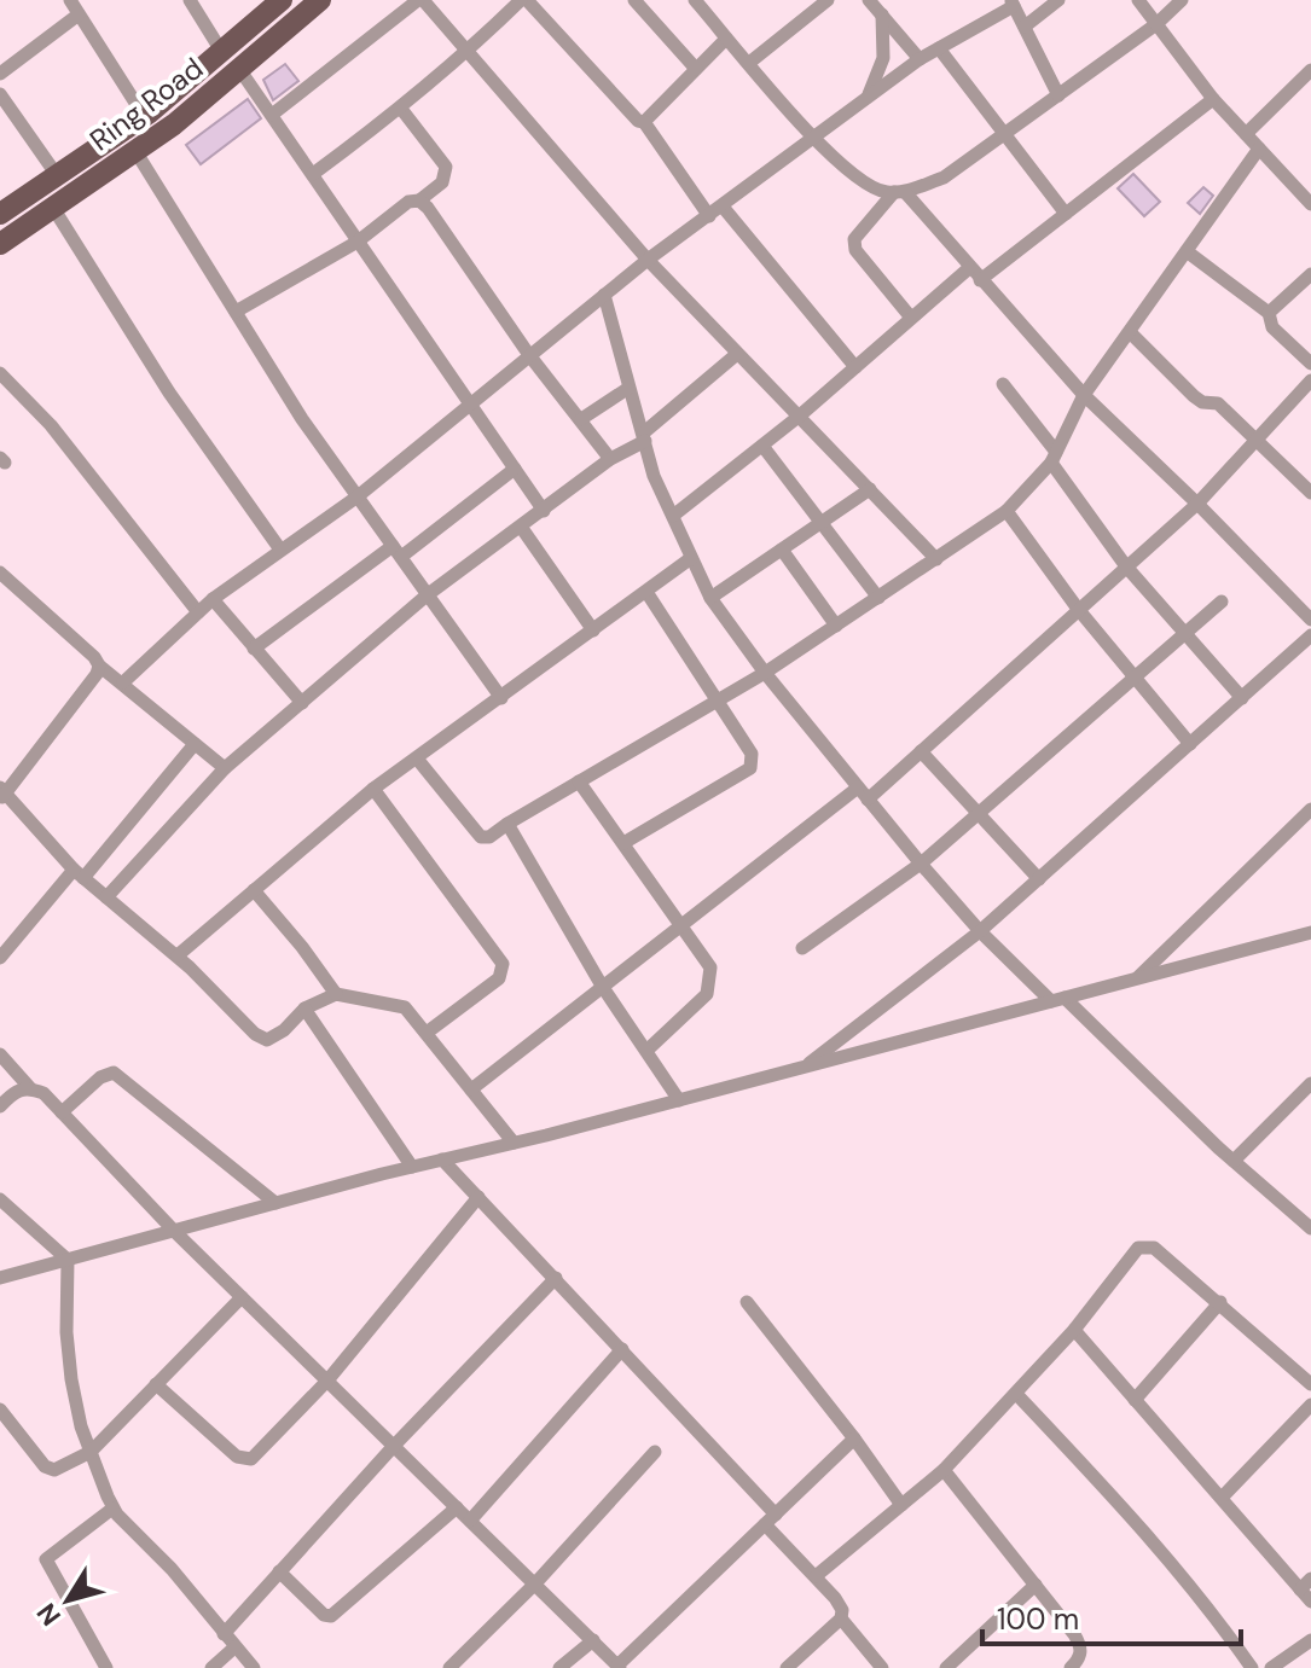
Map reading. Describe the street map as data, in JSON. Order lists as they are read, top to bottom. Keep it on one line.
{"streets":{"main road":["Ring Road"]},"scale_bar":"100 m","north":"bottom left"}
